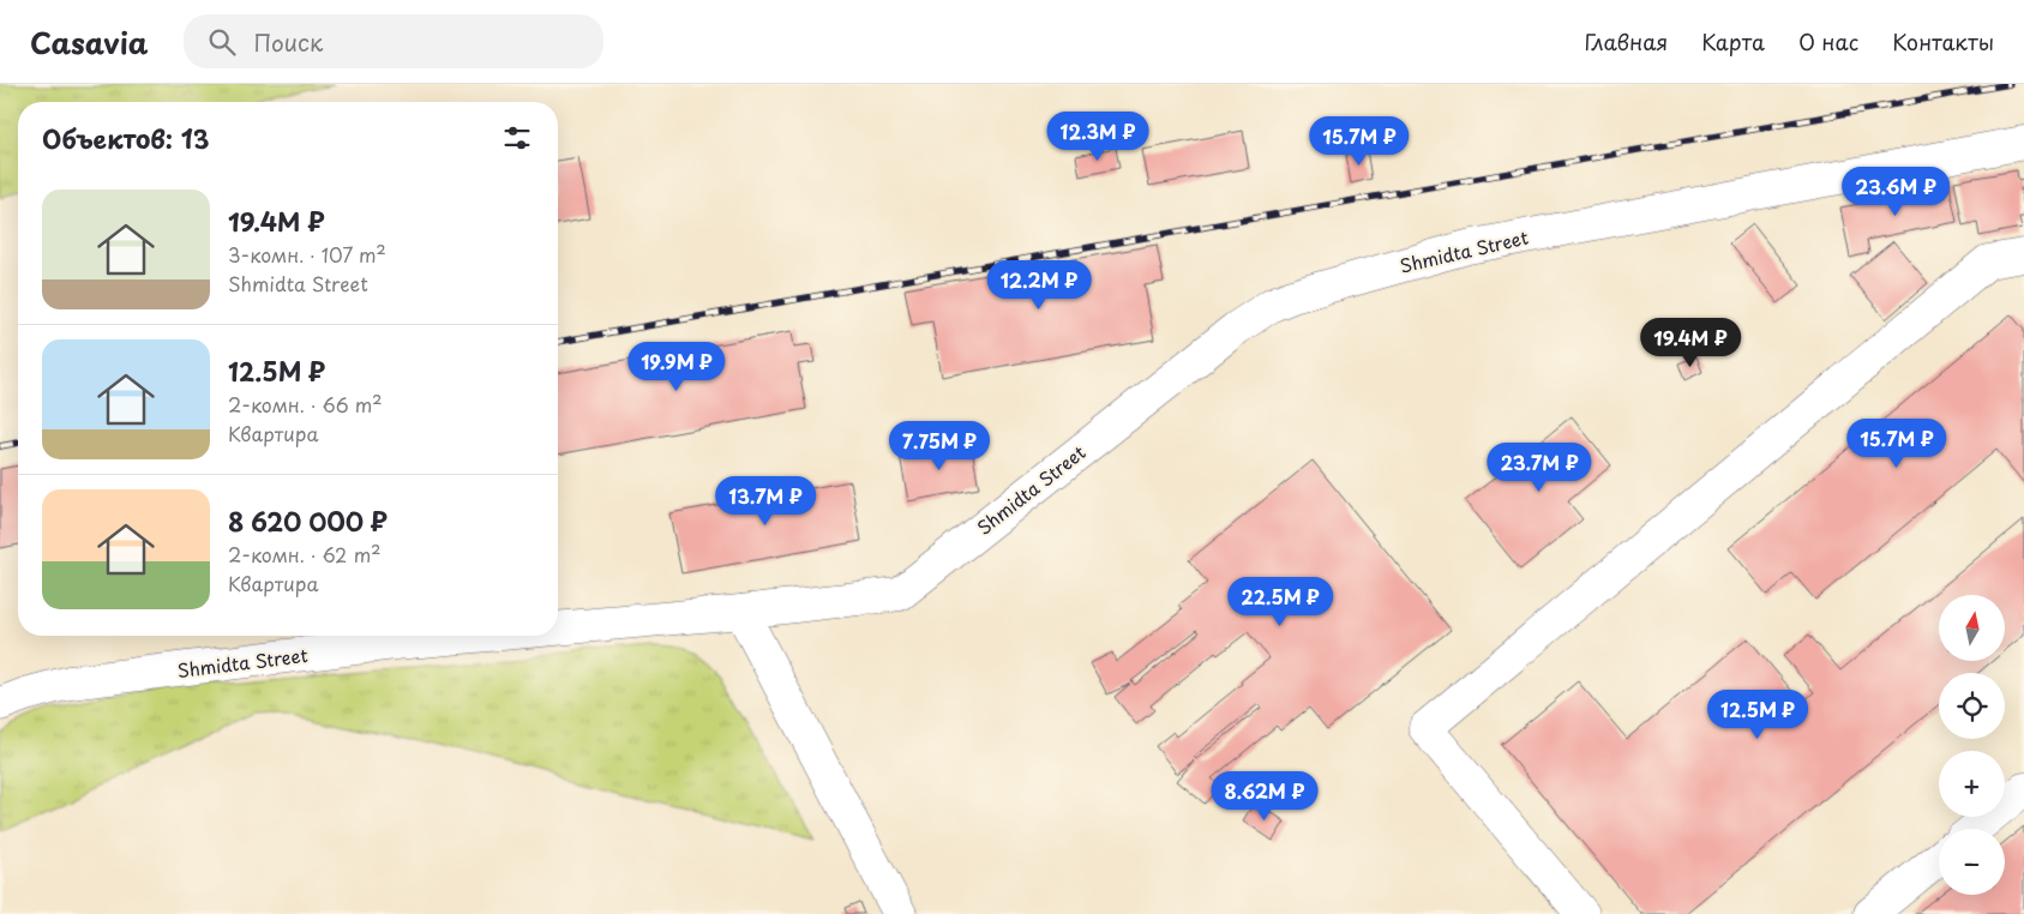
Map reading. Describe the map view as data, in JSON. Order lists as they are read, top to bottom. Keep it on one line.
{"streets":{"street":["Shmidta Street"]},"north":"top","page":{"header":"Casavia","search":"Поиск","nav":["Главная","Карта","О нас","Контакты"],"heading":"Объектов: 13","price":["12.3M ₽","15.7M ₽","23.6M ₽","12.2M ₽","19.4M ₽","19.9M ₽","15.7M ₽","7.75M ₽","23.7M ₽","13.7M ₽","22.5M ₽","12.5M ₽","8.62M ₽"],"list":[{"name":"19.4M ₽","note":"3-комн. · 107 m² · Shmidta Street"},{"name":"12.5M ₽","note":"2-комн. · 66 m² · Квартира"},{"name":"8 620 000 ₽","note":"2-комн. · 62 m² · Квартира"}],"map_buttons":["+","−"]}}
